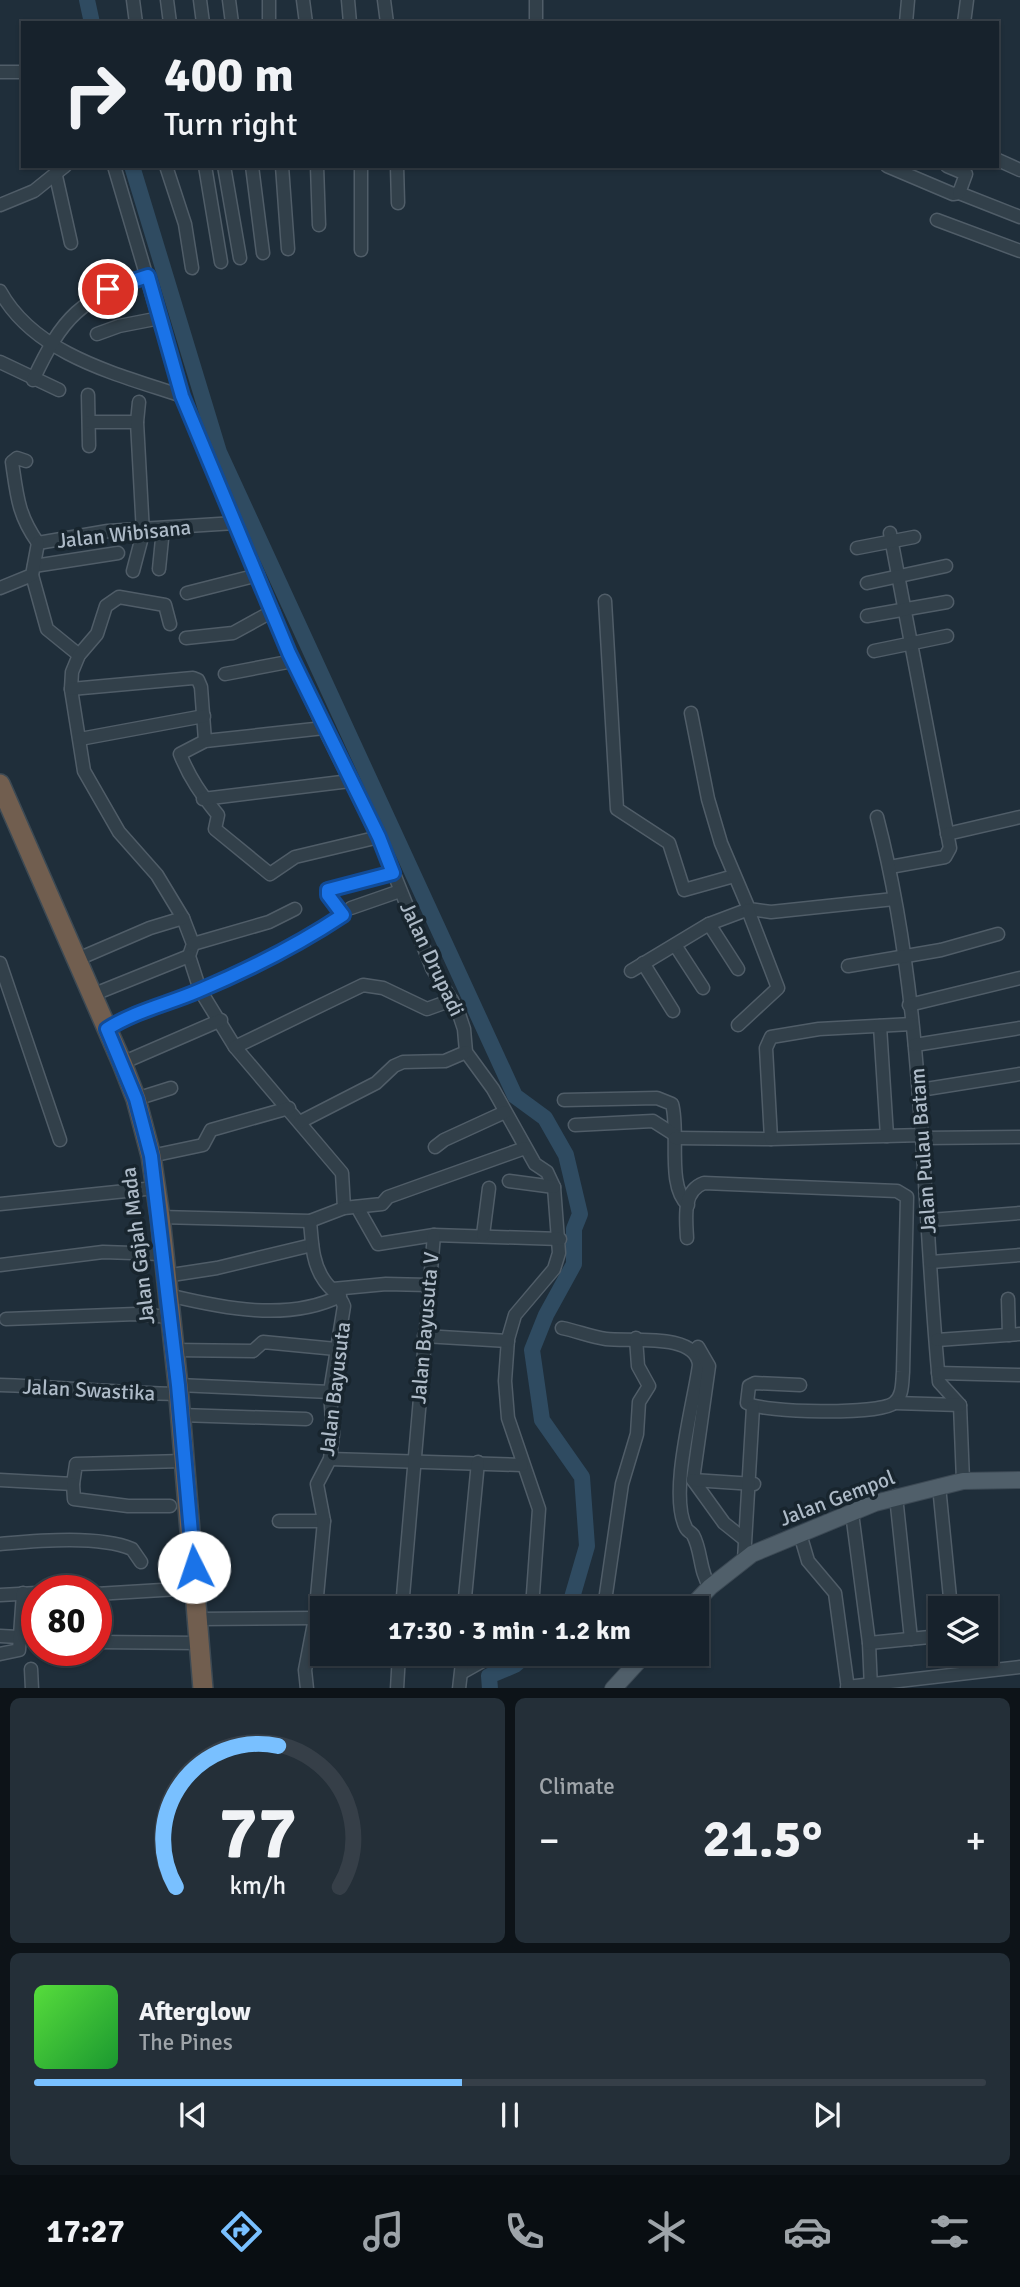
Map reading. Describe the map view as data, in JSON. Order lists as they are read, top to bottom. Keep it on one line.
{"streets":{"highway":["Jalan Gajah Mada"],"main road":["Jalan Gempol"],"street":["Jalan Wibisana","Jalan Drupadi","Jalan Pulau Batam","Jalan Bayusuta V","Jalan Bayusuta","Jalan Swastika"]},"crossings":[["Jalan Wibisana","Jalan Drupadi"],["Jalan Gajah Mada","Jalan Swastika"],["Jalan Bayusuta","Jalan Swastika"]],"page":{"turn":["400 m","Turn right"],"limit":"80","trip":"17:30 · 3 min · 1.2 km","tile":"Climate","heat":["−","21.5°","+"],"song":["Afterglow","The Pines"],"tabs":"17:27","gauge":["77","km/h"]}}
